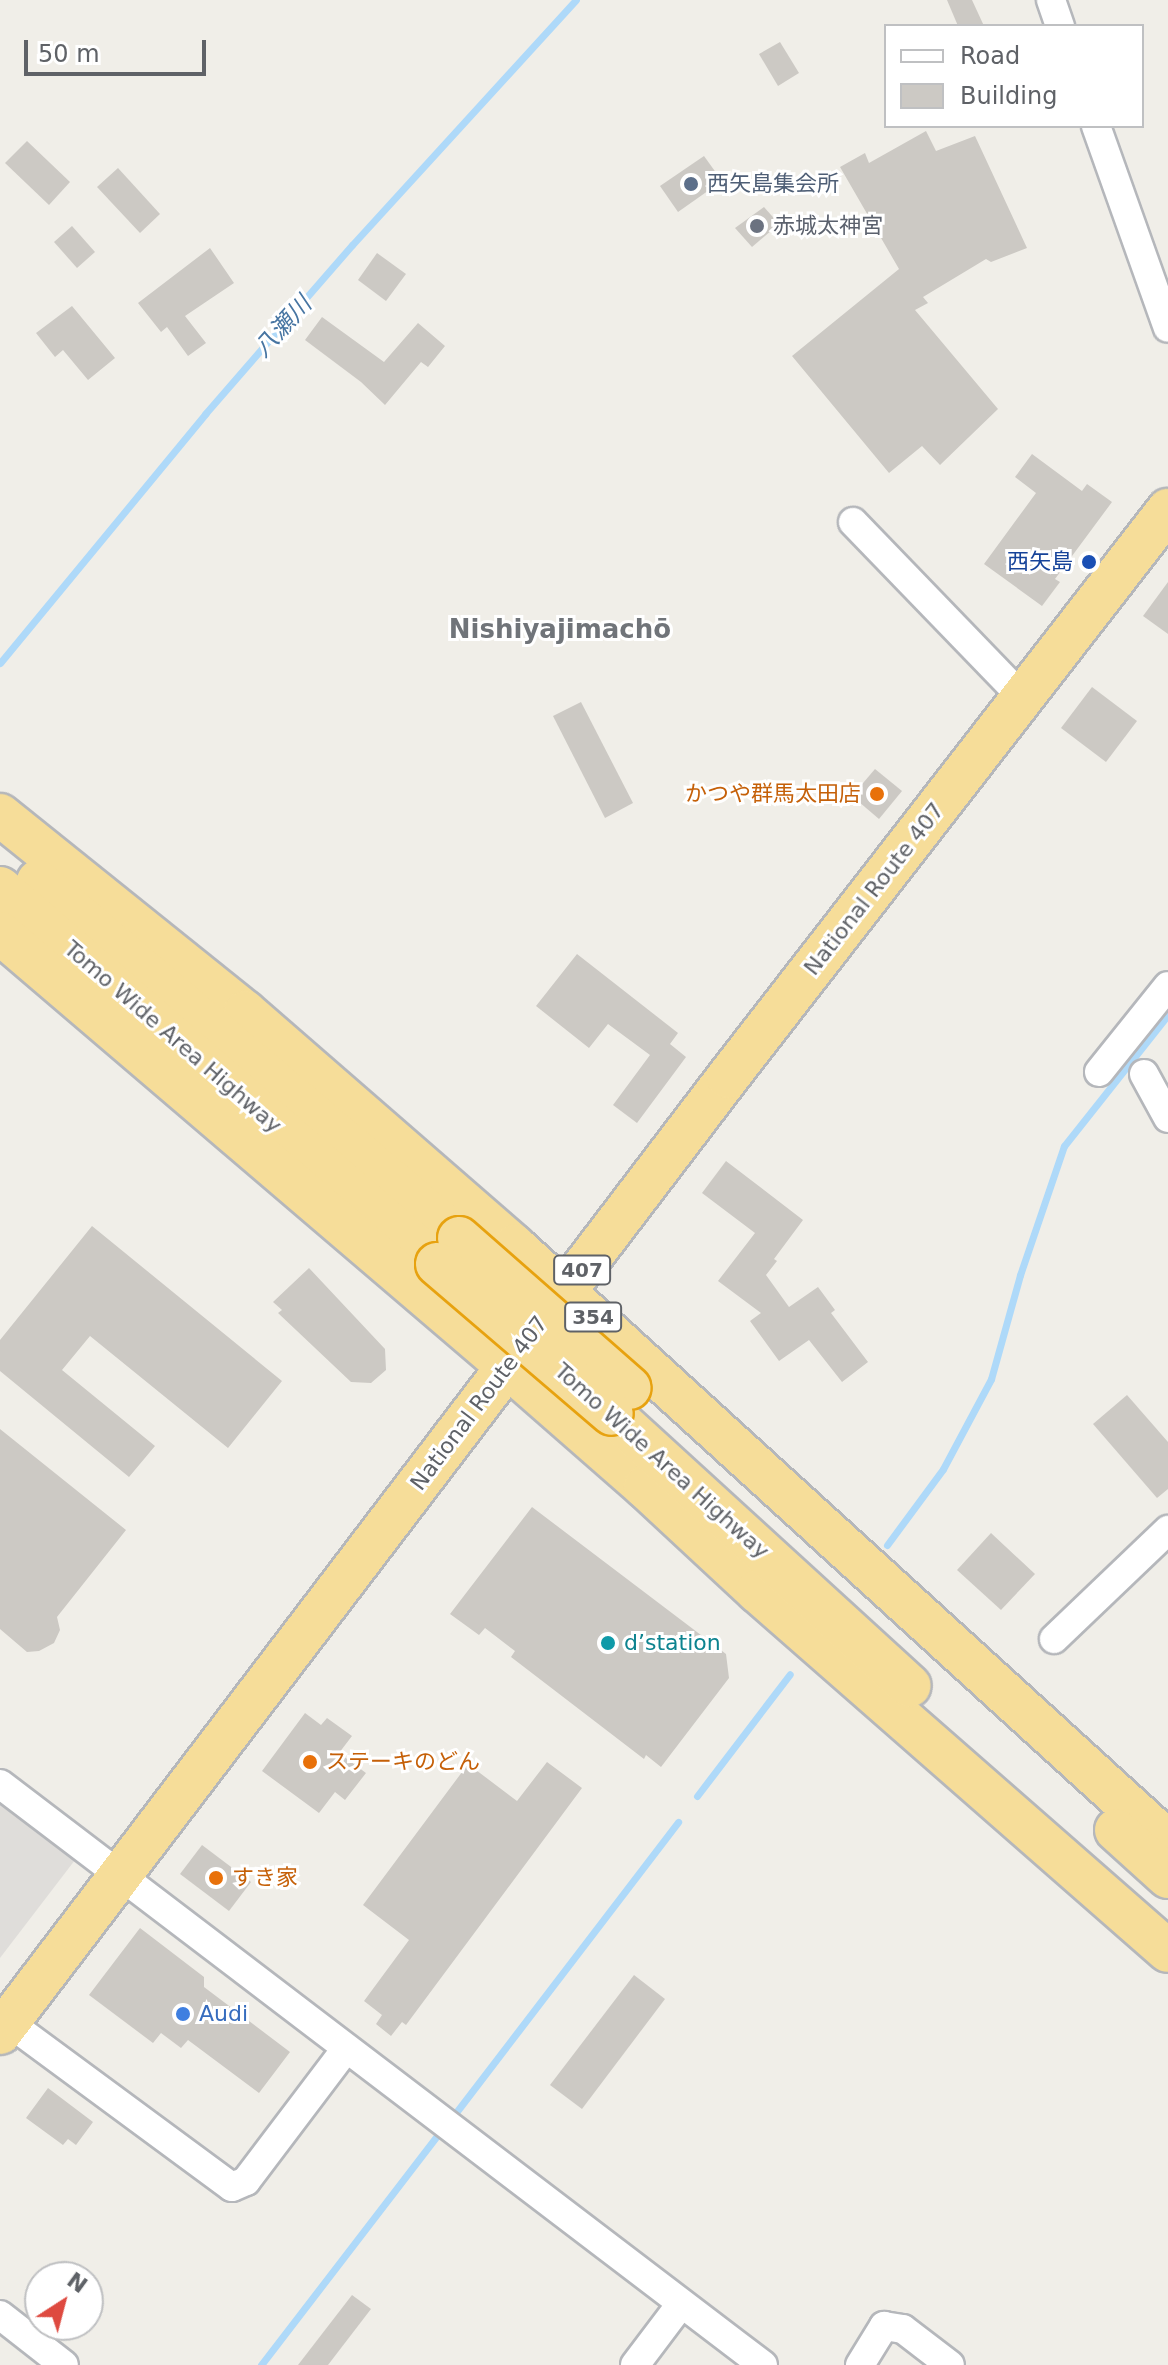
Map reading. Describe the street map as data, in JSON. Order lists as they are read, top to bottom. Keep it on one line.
{"streets":{"highway":["National Route 407","Tomo Wide Area Highway","407","354"]},"crossings":[["National Route 407","354"]],"districts":["Nishiyajimachō"],"water":["八瀬川"],"places":["西矢島集会所","赤城太神宮","西矢島","かつや群馬太田店","d’station","ステーキのどん","すき家","Audi"],"legend":["Road","Building"],"scale_bar":"50 m","north":"top right"}
